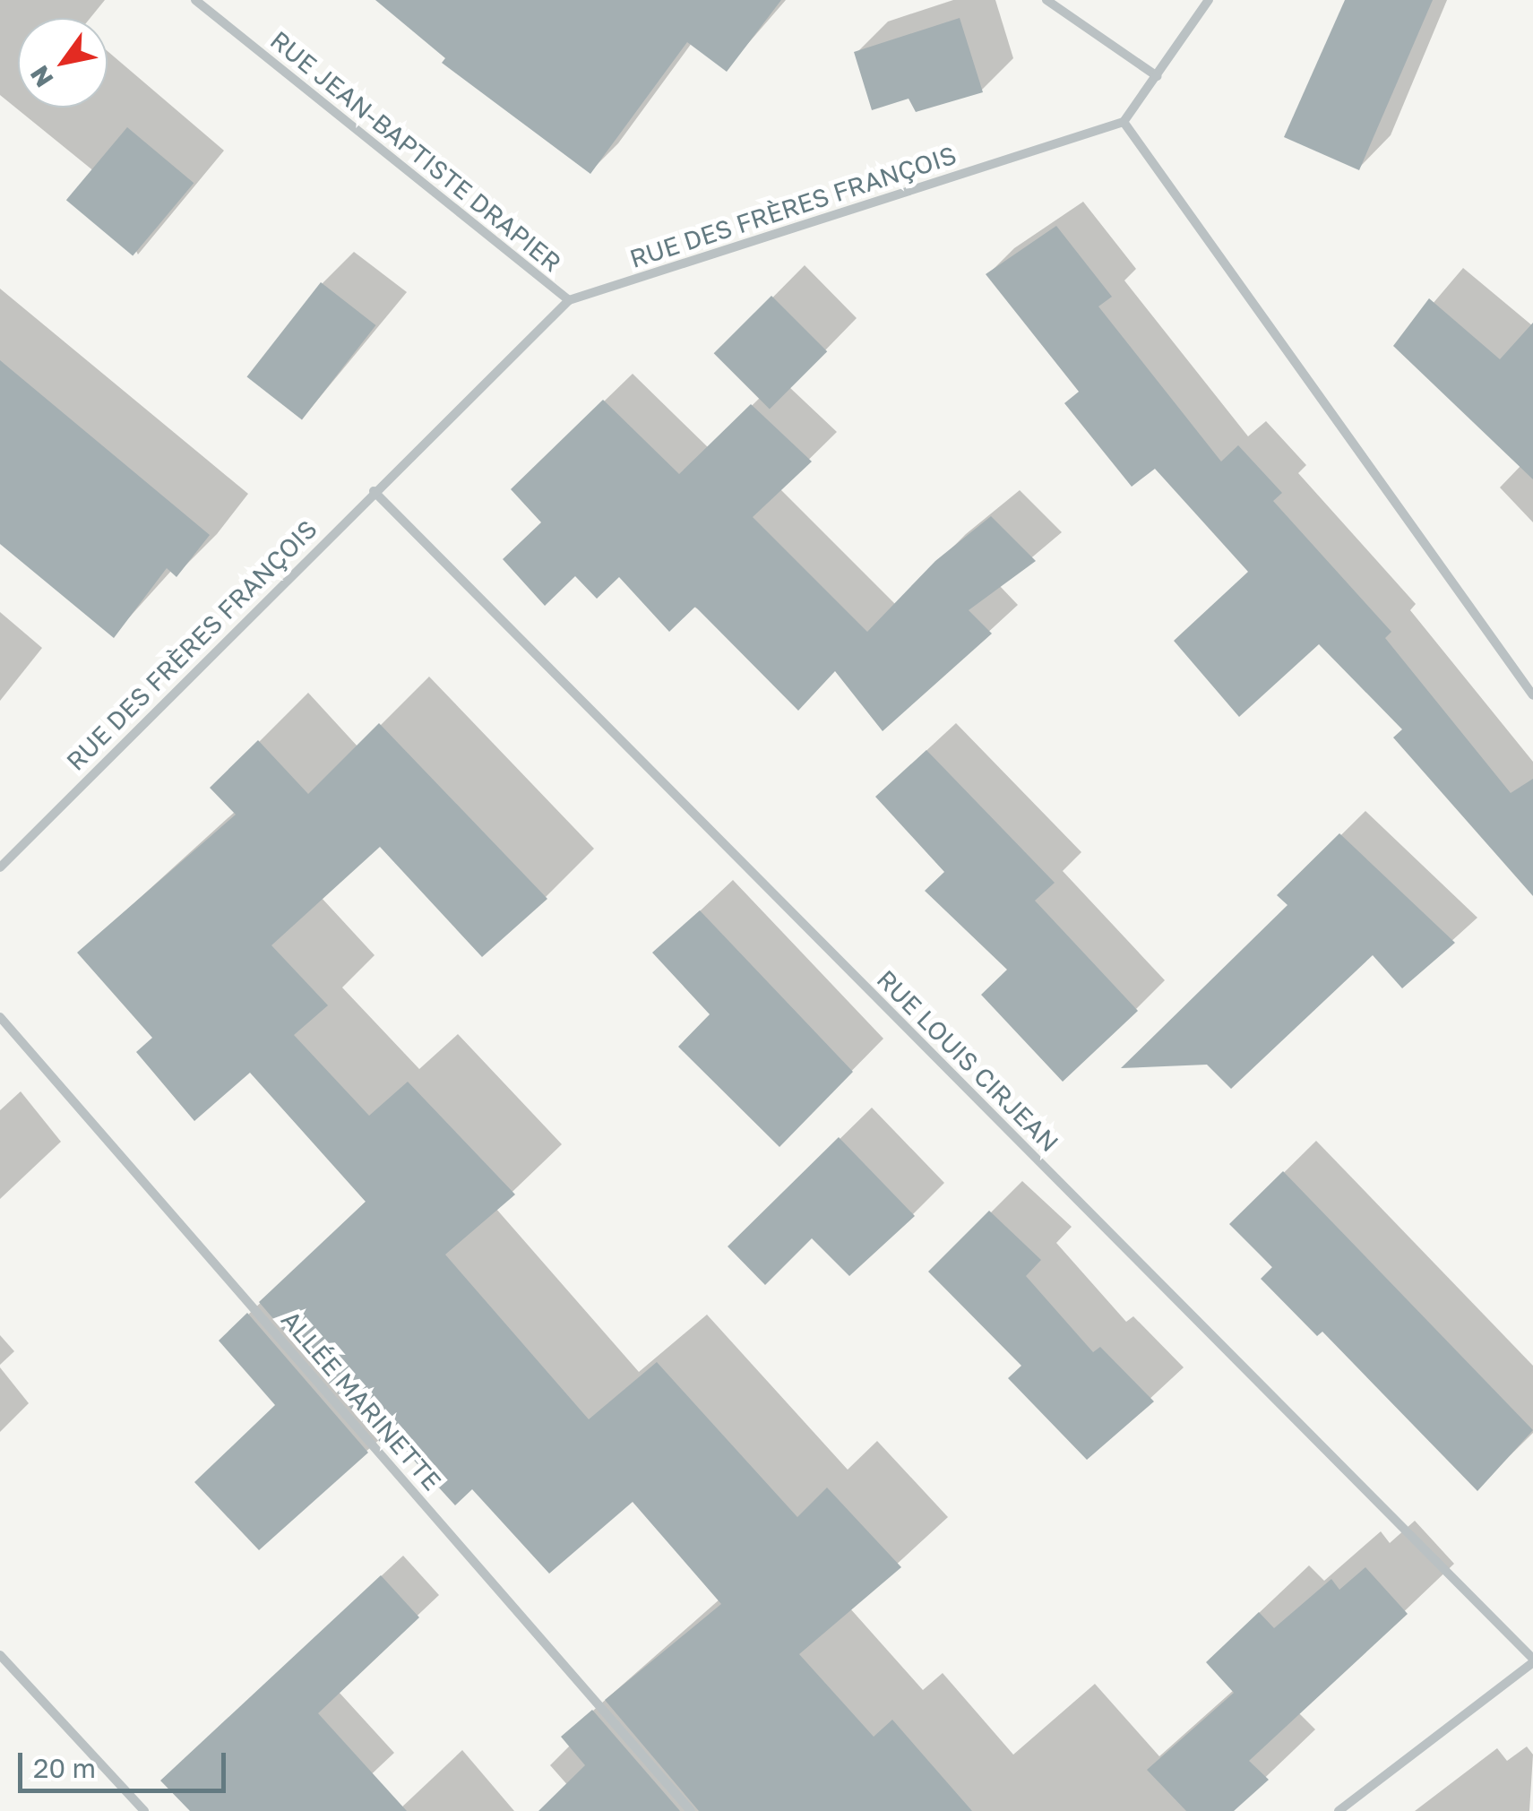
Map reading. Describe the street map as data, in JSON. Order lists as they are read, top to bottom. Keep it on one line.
{"streets":{"street":["RUE JEAN-BAPTISTE DRAPIER","RUE DES FRÈRES FRANÇOIS","RUE LOUIS CIRJEAN","ALLÉE MARINETTE"]},"crossings":[["RUE JEAN-BAPTISTE DRAPIER","RUE DES FRÈRES FRANÇOIS"],["RUE DES FRÈRES FRANÇOIS","RUE LOUIS CIRJEAN"]],"scale_bar":"20 m","north":"bottom left"}
